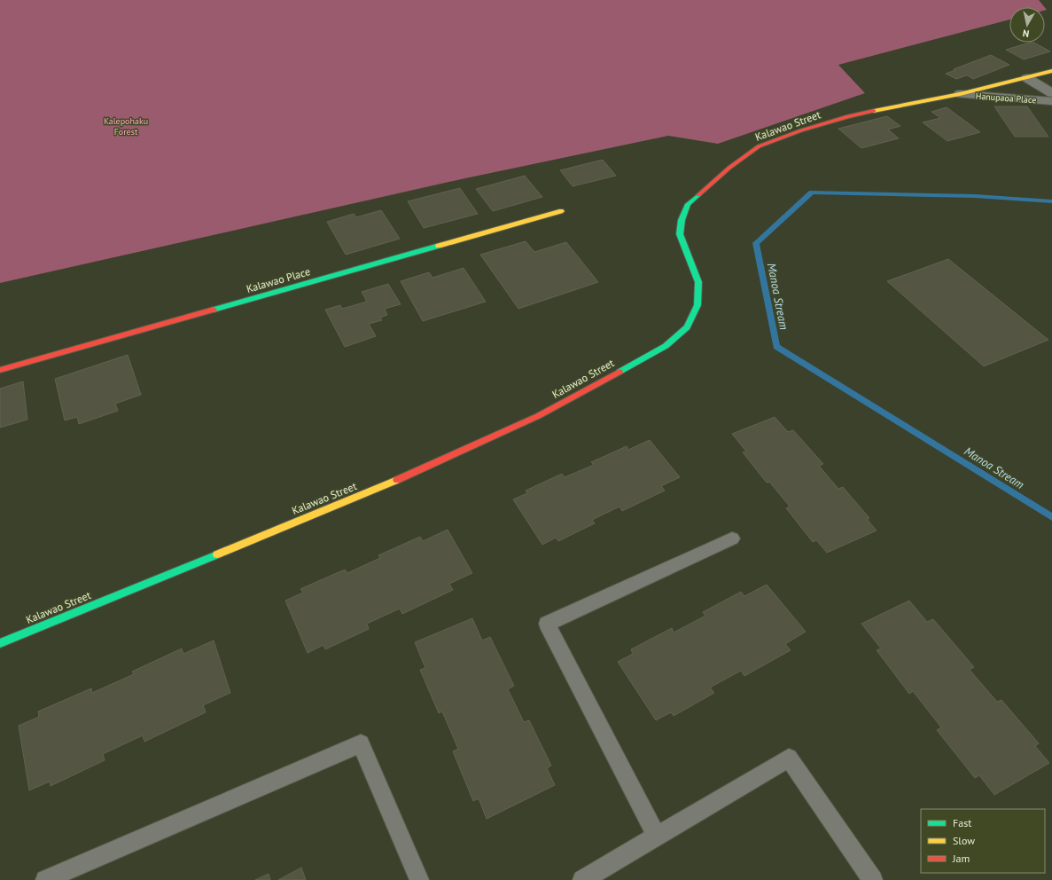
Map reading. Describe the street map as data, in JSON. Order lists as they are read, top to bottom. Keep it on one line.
{"streets":{"street":["Hanupaoa Place","Kalawao Street","Kalawao Place"]},"crossings":[["Hanupaoa Place","Kalawao Street"]],"water":["Manoa Stream"],"parks":["Kalepohaku Forest"],"legend":["Fast","Slow","Jam"],"north":"bottom"}
